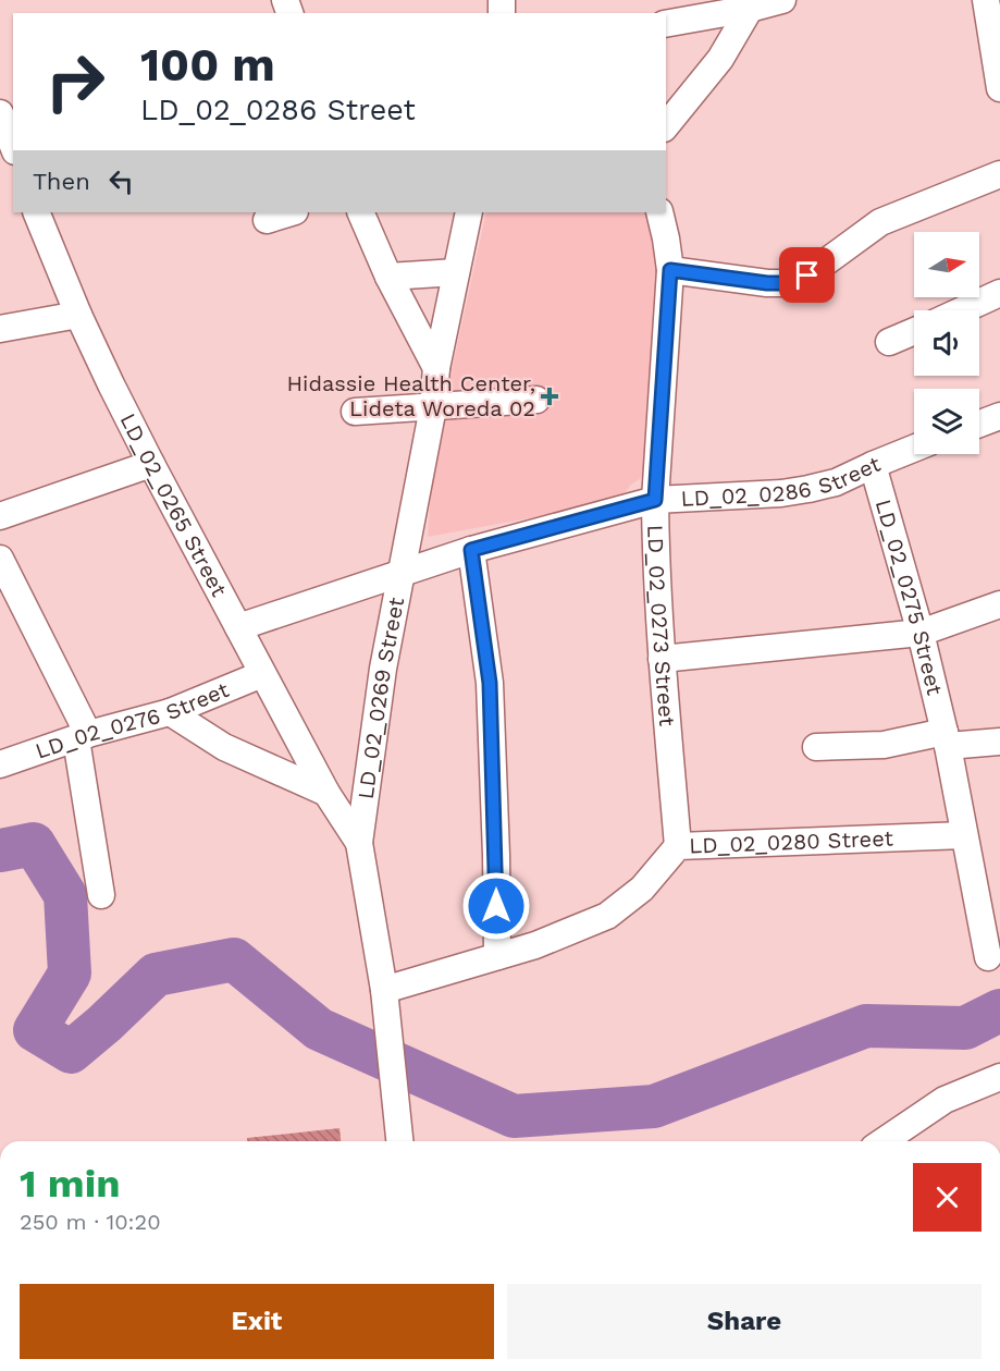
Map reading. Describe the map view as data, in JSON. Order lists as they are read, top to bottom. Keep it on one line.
{"streets":{"street":["LD_02_0286 Street","LD_02_0265 Street","LD_02_0275 Street","LD_02_0273 Street","LD_02_0269 Street","LD_02_0276 Street","LD_02_0280 Street"]},"crossings":[["LD_02_0286 Street","LD_02_0265 Street"],["LD_02_0286 Street","LD_02_0275 Street"],["LD_02_0286 Street","LD_02_0273 Street"],["LD_02_0286 Street","LD_02_0269 Street"],["LD_02_0265 Street","LD_02_0269 Street"],["LD_02_0265 Street","LD_02_0276 Street"],["LD_02_0275 Street","LD_02_0280 Street"],["LD_02_0273 Street","LD_02_0280 Street"],["LD_02_0269 Street","LD_02_0280 Street"]],"places":{"health":["Hidassie Health Center, Lideta Woreda 02"]},"north":"right","page":{"turn":["100 m","LD_02_0286 Street"],"then":"Then","heading":["1 min","250 m · 10:20"],"buttons":["Exit","Share"]}}
